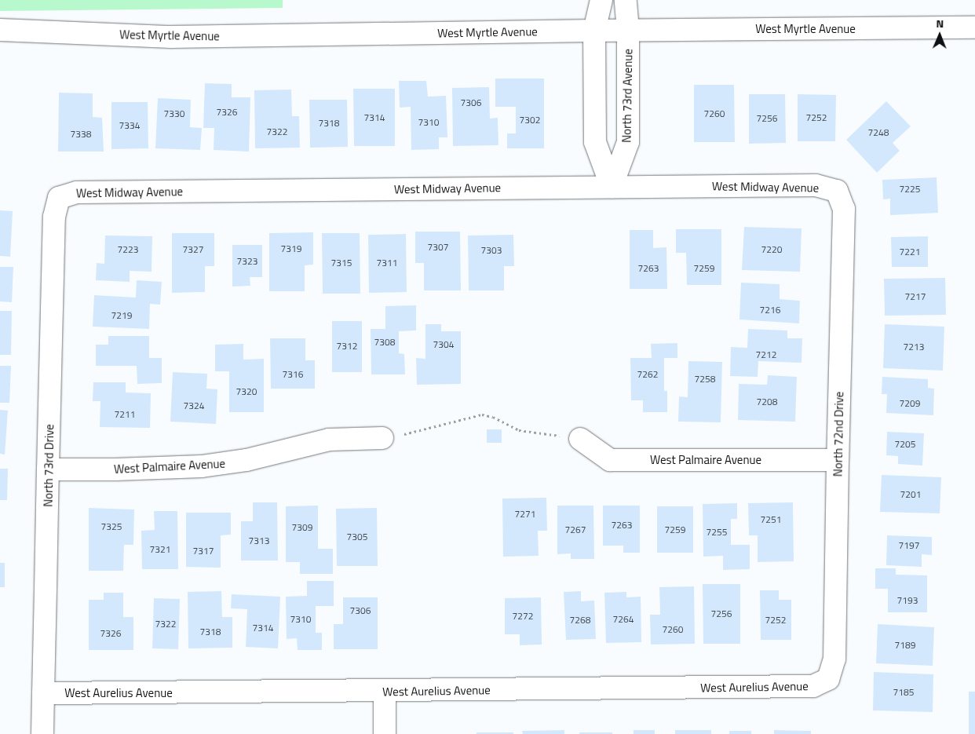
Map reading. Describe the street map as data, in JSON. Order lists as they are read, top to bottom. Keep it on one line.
{"streets":{"street":["West Myrtle Avenue","North 73rd Avenue","West Midway Avenue","North 72nd Drive","West Palmaire Avenue","North 73rd Drive","West Aurelius Avenue"]},"crossings":[["West Myrtle Avenue","North 73rd Avenue"],["North 73rd Avenue","West Midway Avenue"],["West Midway Avenue","North 72nd Drive"],["West Midway Avenue","North 73rd Drive"],["North 72nd Drive","West Palmaire Avenue"],["North 72nd Drive","West Aurelius Avenue"],["West Palmaire Avenue","North 73rd Drive"],["North 73rd Drive","West Aurelius Avenue"]],"house_numbers":["7306","7326","7330","7260","7314","7252","7256","7302","7310","7318","7334","7322","7248","7338","7225","7307","7319","7223","7327","7220","7303","7221","7323","7315","7311","7263","7259","7217","7216","7219","7308","7304","7312","7213","7212","7316","7262","7258","7320","7208","7209","7324","7211","7205","7201","7271","7251","7263","7325","7309","7267","7259","7255","7305","7313","7197","7321","7317","7193","7306","7256","7272","7310","7264","7268","7252","7322","7314","7260","7318","7326","7189","7185"],"north":"top"}
